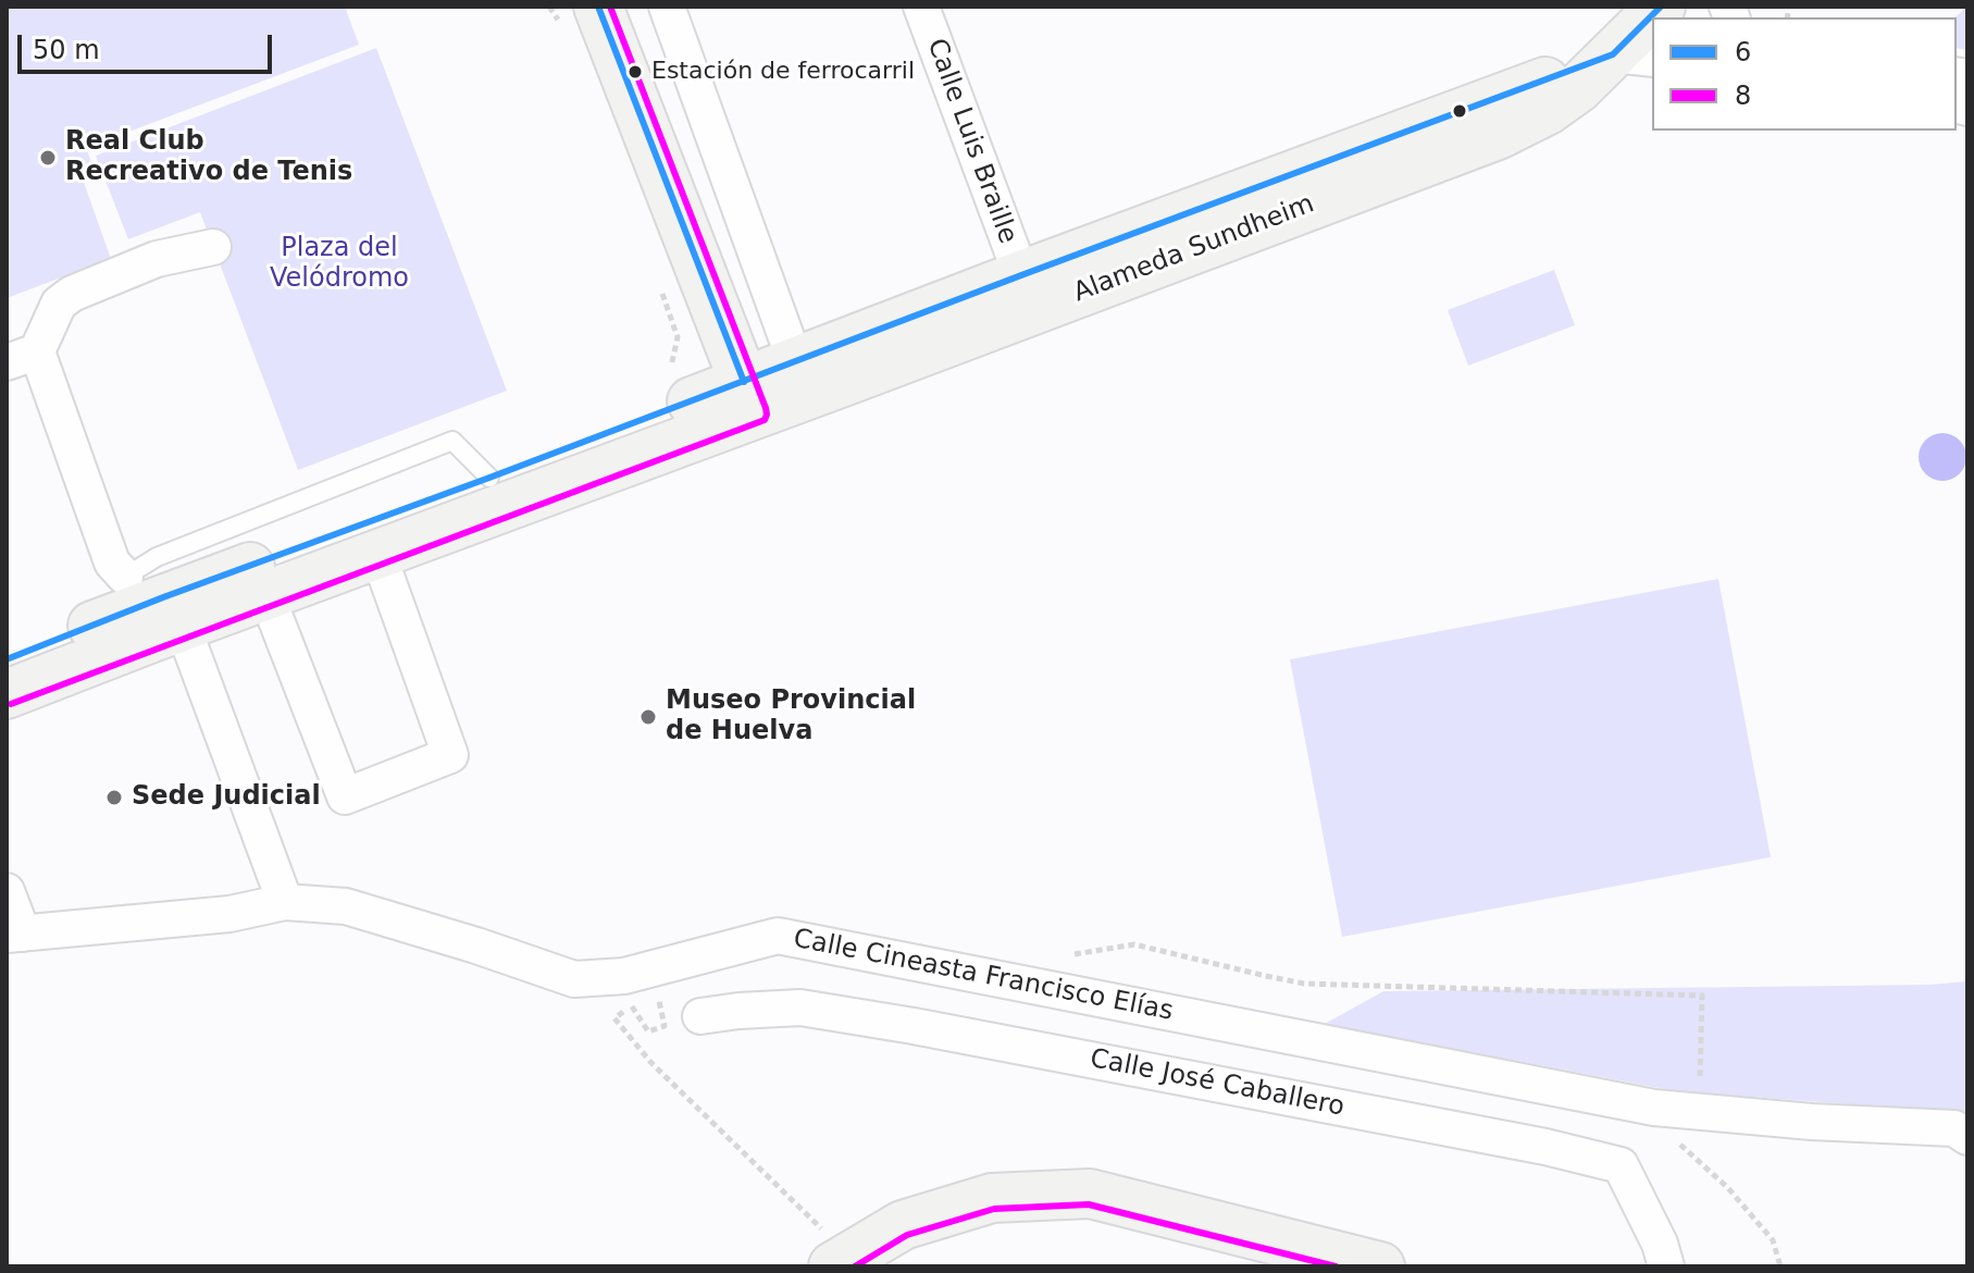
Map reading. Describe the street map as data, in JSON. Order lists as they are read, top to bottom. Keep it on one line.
{"streets":{"main road":["Alameda Sundheim"],"street":["Calle Luis Braille","Calle Cineasta Francisco Elías","Calle José Caballero"]},"crossings":[["Calle Luis Braille","Alameda Sundheim"]],"parks":["Plaza del Velódromo"],"places":["Estación de ferrocarril","Real Club Recreativo de Tenis","Museo Provincial de Huelva","Sede Judicial"],"lines":["transit line 6","transit line 8"],"legend":["6","8"],"scale_bar":"50 m"}
